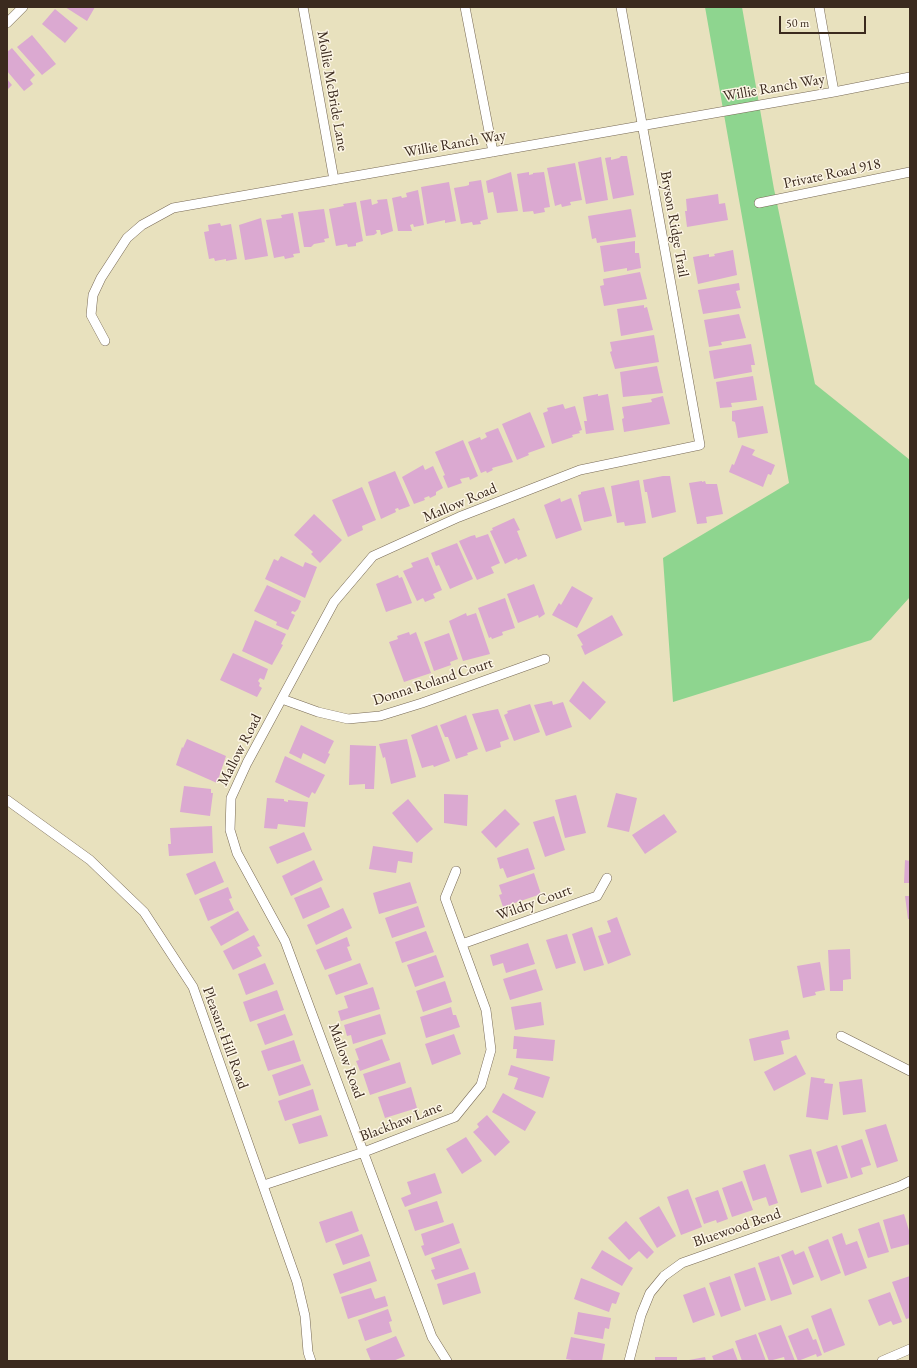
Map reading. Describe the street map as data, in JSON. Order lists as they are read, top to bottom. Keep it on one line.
{"streets":{"street":["Willie Ranch Way","Mollie McBride Lane","Private Road 918","Bryson Ridge Trail","Mallow Road","Donna Roland Court","Wildry Court","Pleasant Hill Road","Blackhaw Lane","Bluewood Bend"]},"crossings":[["Willie Ranch Way","Mollie McBride Lane"],["Willie Ranch Way","Bryson Ridge Trail"],["Bryson Ridge Trail","Mallow Road"],["Mallow Road","Donna Roland Court"],["Mallow Road","Blackhaw Lane"],["Wildry Court","Blackhaw Lane"],["Pleasant Hill Road","Blackhaw Lane"]],"scale_bar":"50 m"}
